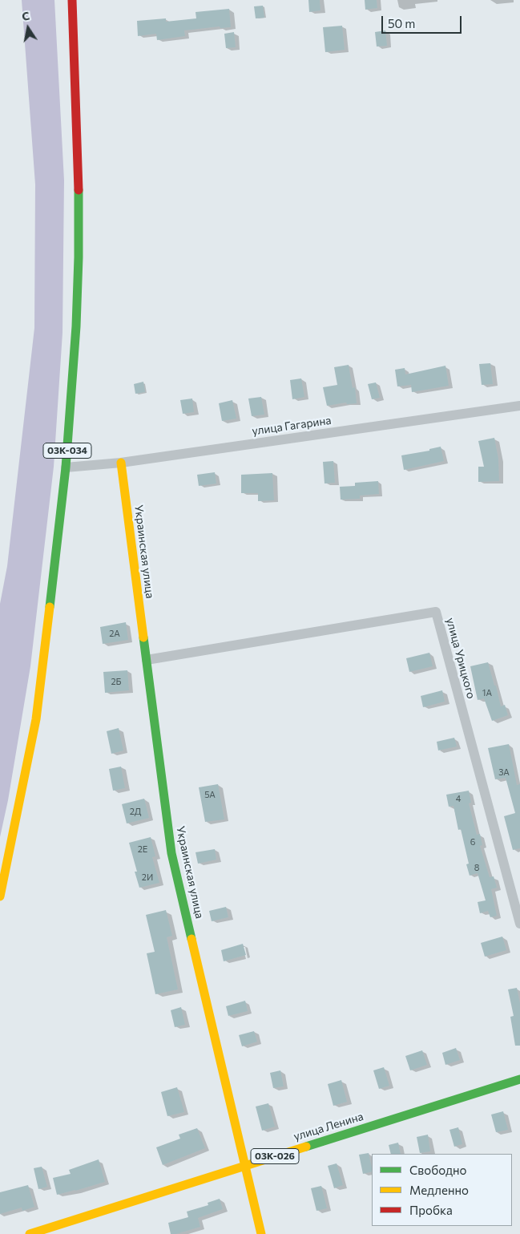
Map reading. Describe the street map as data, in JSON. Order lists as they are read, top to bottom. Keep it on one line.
{"streets":{"main road":["03К-034","Украинская улица","улица Ленина","03К-026"],"street":["улица Гагарина","улица Урицкого"]},"crossings":[["улица Гагарина","03К-034"],["улица Гагарина","Украинская улица"],["Украинская улица","улица Урицкого"],["Украинская улица","улица Ленина"]],"house_numbers":["2А","2Б","1А","3А","5А","4","2Д","6","2Е","8","2И"],"legend":["Свободно","Медленно","Пробка"],"scale_bar":"50 m","north":"top"}
